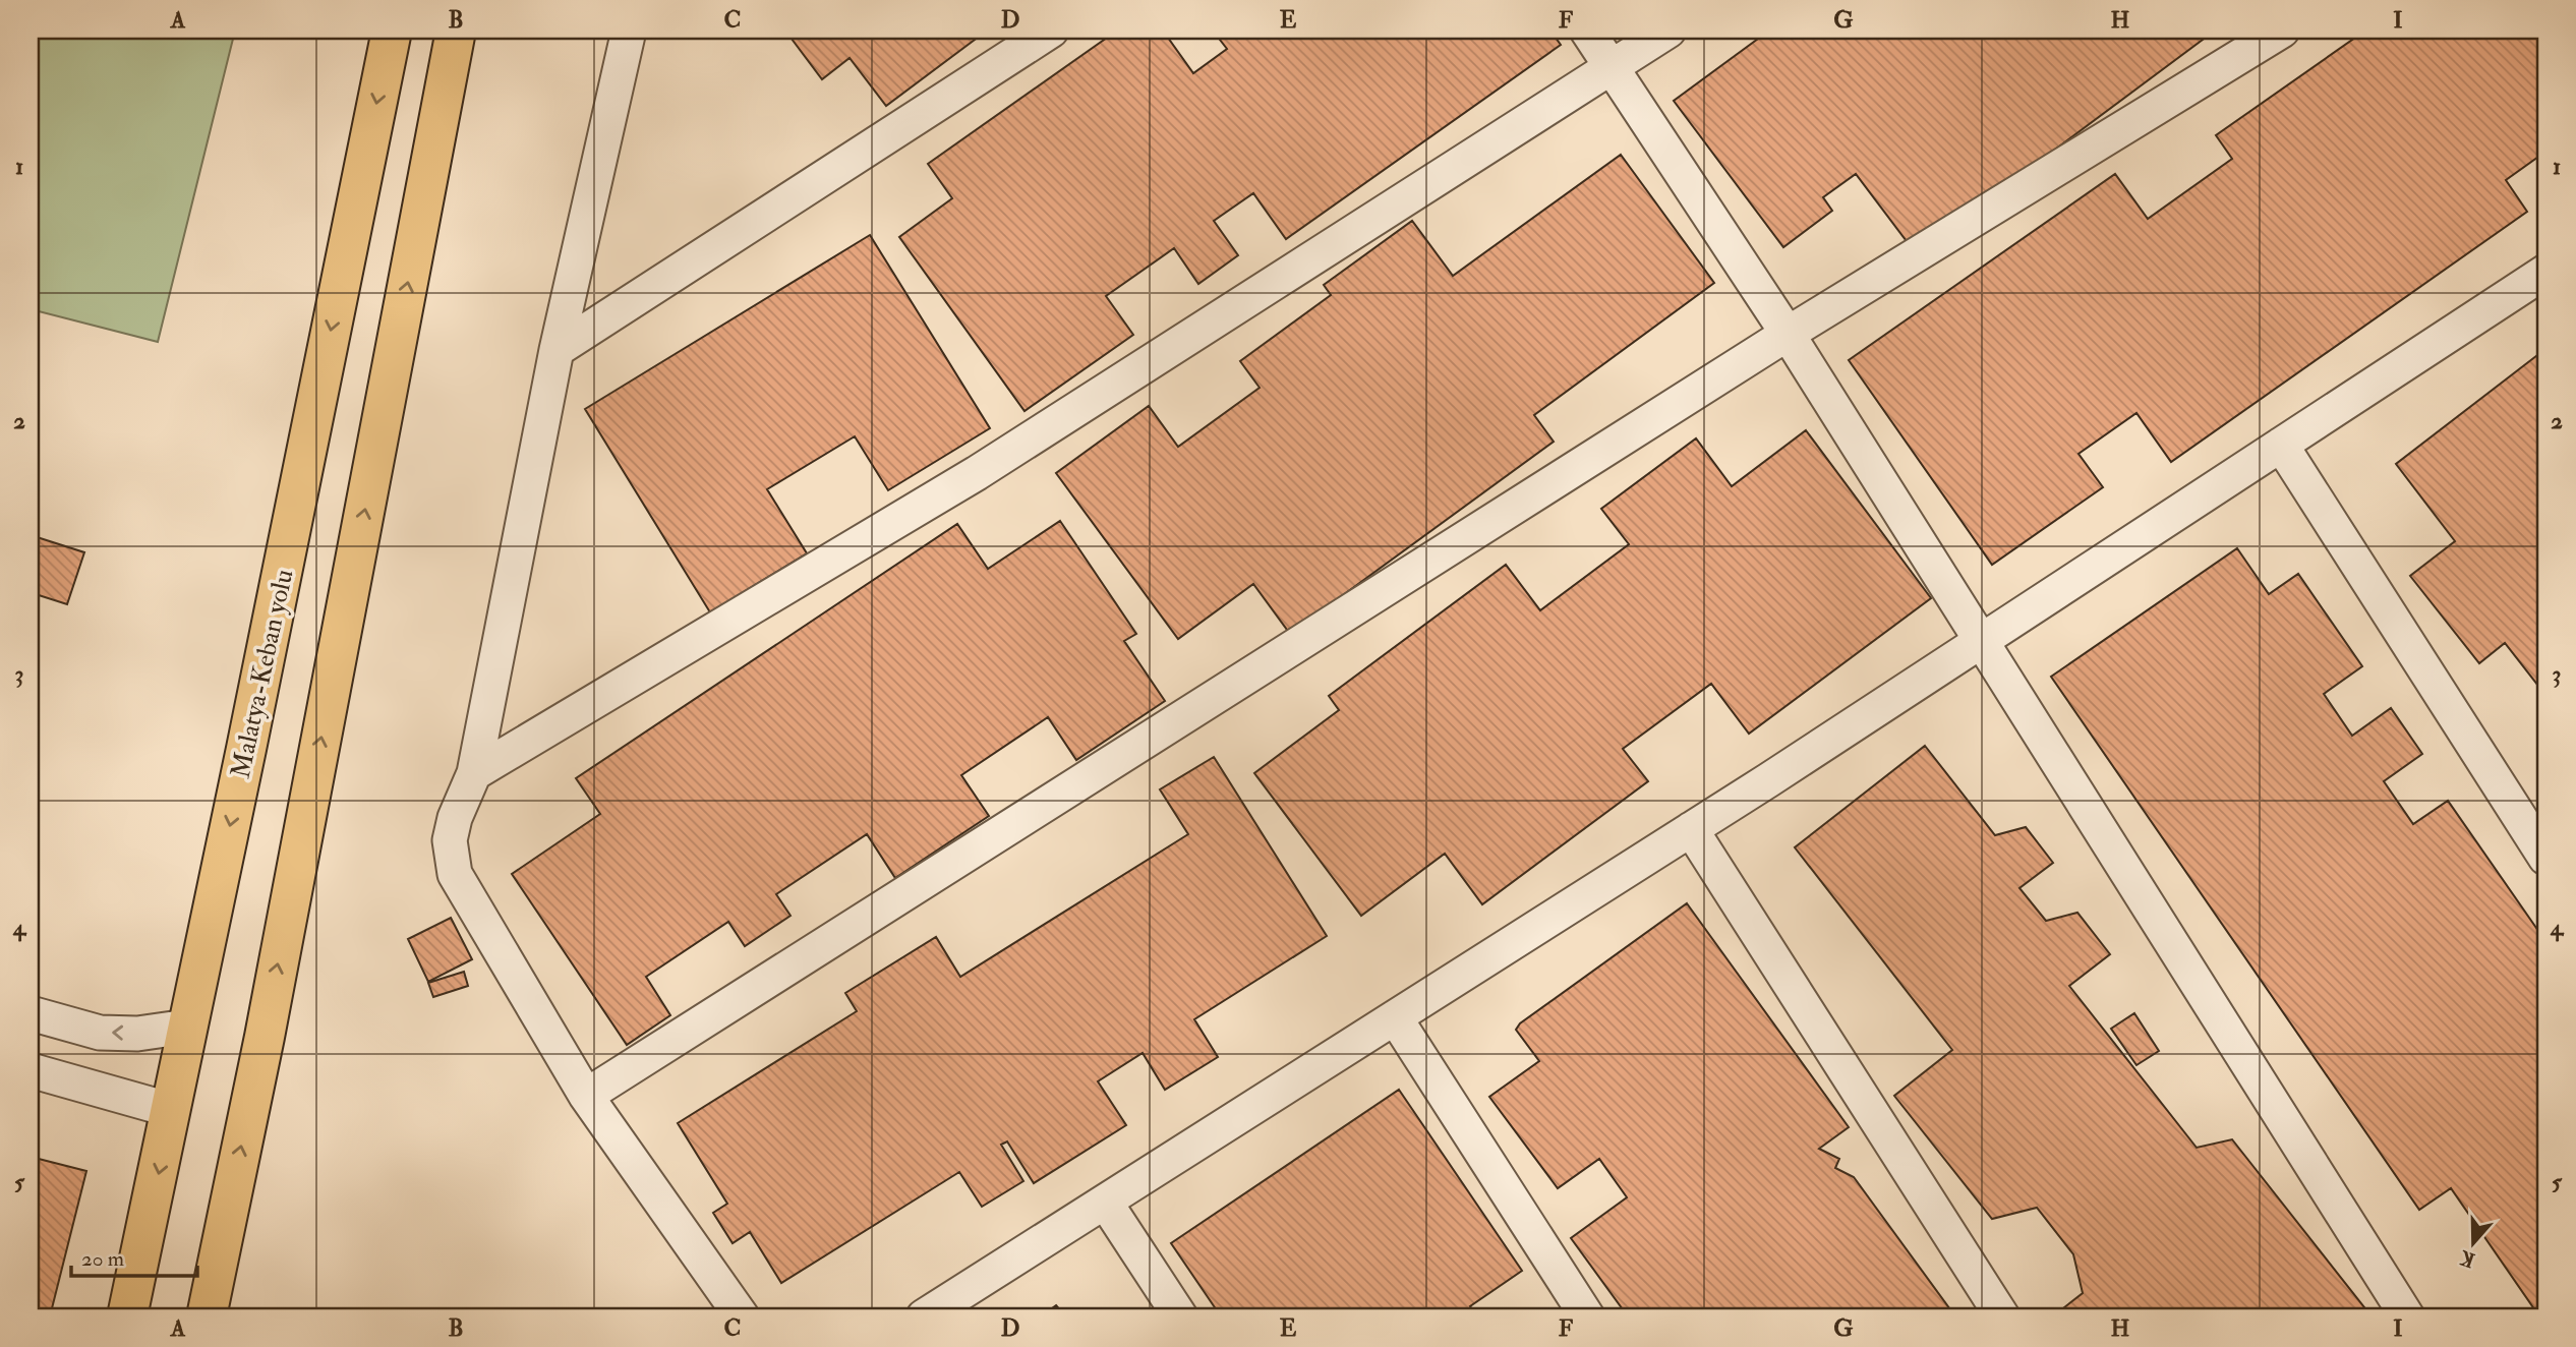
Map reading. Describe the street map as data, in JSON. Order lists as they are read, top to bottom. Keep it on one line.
{"streets":{"highway":["Malatya-Keban yolu"]},"scale_bar":"20 m","north":"bottom","grid":{"columns":["A","B","C","D","E","F","G","H","I"],"rows":["1","2","3","4","5"]}}
